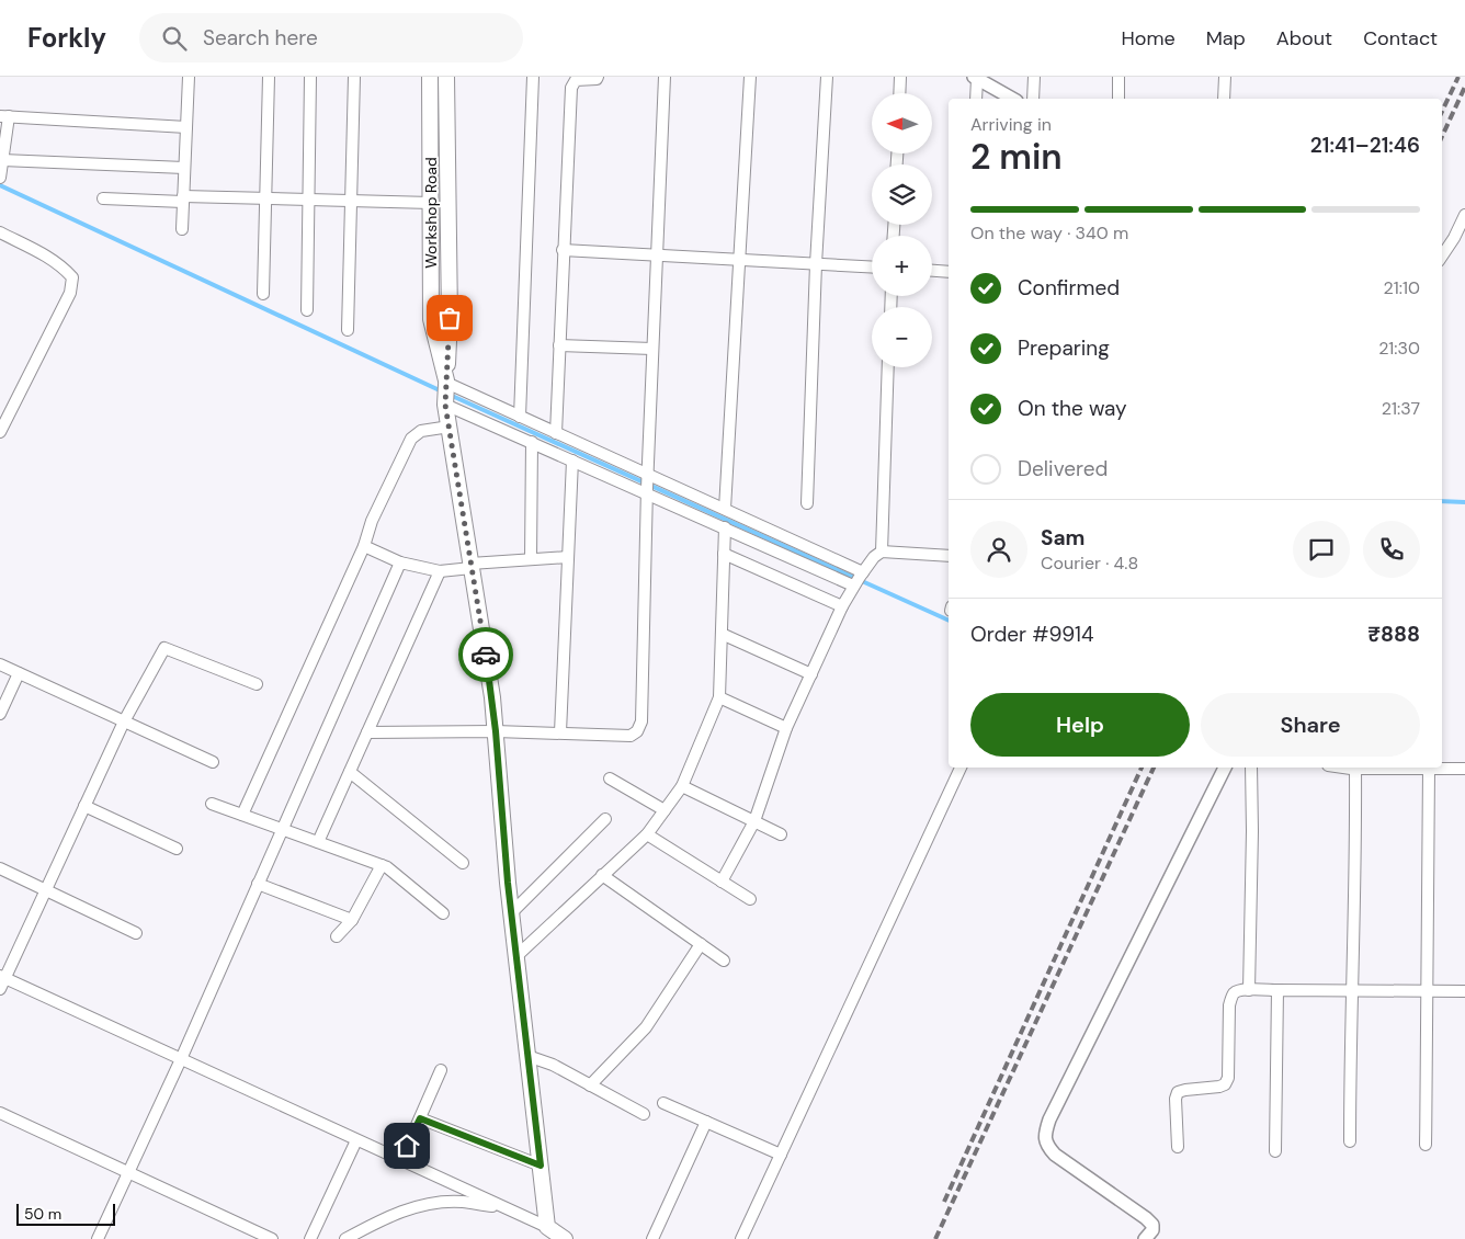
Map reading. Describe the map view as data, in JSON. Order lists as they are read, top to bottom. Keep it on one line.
{"streets":{"main road":["Workshop Road"]},"scale_bar":"50 m","north":"left","page":{"header":"Forkly","search":"Search here","nav":["Home","Map","About","Contact"],"map_buttons":["+","−"],"heading":["2 min","Arriving in","21:41–21:46"],"panel":["Sam","Courier · 4.8","Order #9914","₹888"],"bar":"On the way · 340 m","list":[["Confirmed","21:10"],["Preparing","21:30"],["On the way","21:37"],"Delivered"],"buttons":["Help","Share"],"scale":"50 m"}}
